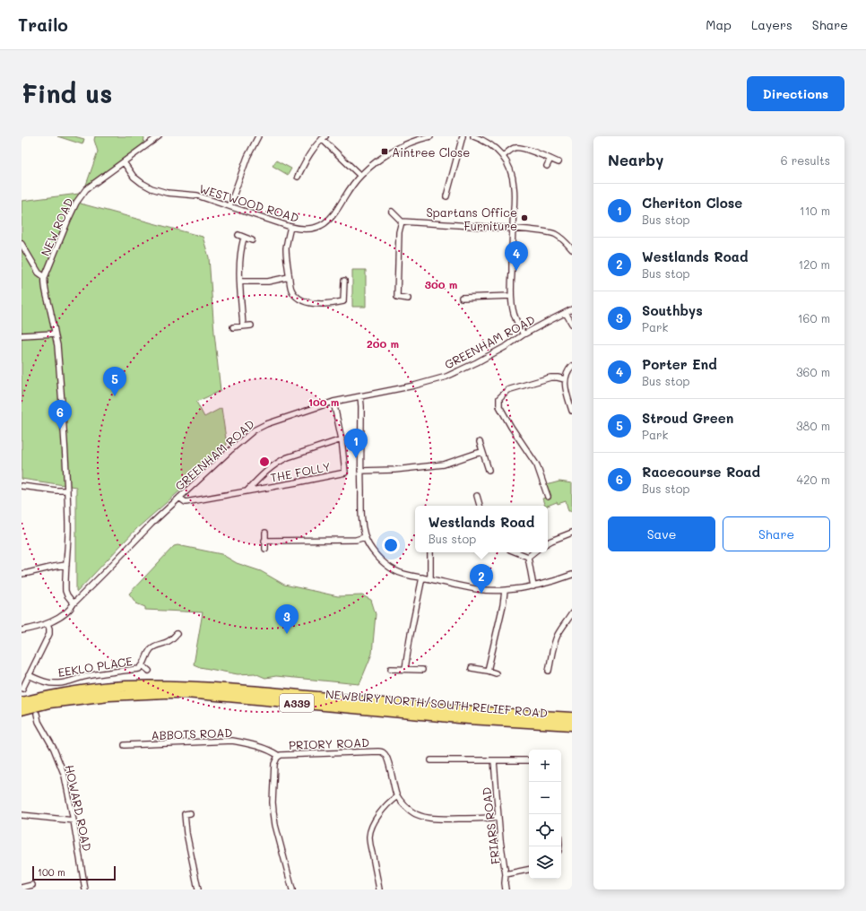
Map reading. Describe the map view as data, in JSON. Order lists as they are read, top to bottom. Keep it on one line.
{"streets":{"highway":["A339","NEWBURY NORTH/SOUTH RELIEF ROAD"],"street":["WESTWOOD ROAD","NEW ROAD","GREENHAM ROAD","THE FOLLY","EEKLO PLACE","ABBOTS ROAD","PRIORY ROAD","HOWARD ROAD","FRIARS ROAD"]},"crossings":[["WESTWOOD ROAD","NEW ROAD"],["GREENHAM ROAD","THE FOLLY"],["ABBOTS ROAD","PRIORY ROAD"],["PRIORY ROAD","FRIARS ROAD"]],"places":{"transit":["Aintree Close"],"other":["Spartans Office Furniture"]},"scale_bar":"100 m","page":{"header":"Trailo","nav":["Map","Layers","Share"],"buttons":["Directions",["Save","Share"]],"title":"Find us","heading":["Nearby","6 results"],"list":[{"mark":"1","name":"Cheriton Close","note":"Bus stop","value":"110 m"},{"mark":"2","name":"Westlands Road","note":"Bus stop","value":"120 m"},{"mark":"3","name":"Southbys","note":"Park","value":"160 m"},{"mark":"4","name":"Porter End","note":"Bus stop","value":"360 m"},{"mark":"5","name":"Stroud Green","note":"Park","value":"380 m"},{"mark":"6","name":"Racecourse Road","note":"Bus stop","value":"420 m"}],"pins":["4","5","6","1","2","3"],"popup":["Westlands Road","Bus stop"],"map_buttons":["+","−"],"scale":"100 m"},"rings":["300 m","200 m","100 m"]}
